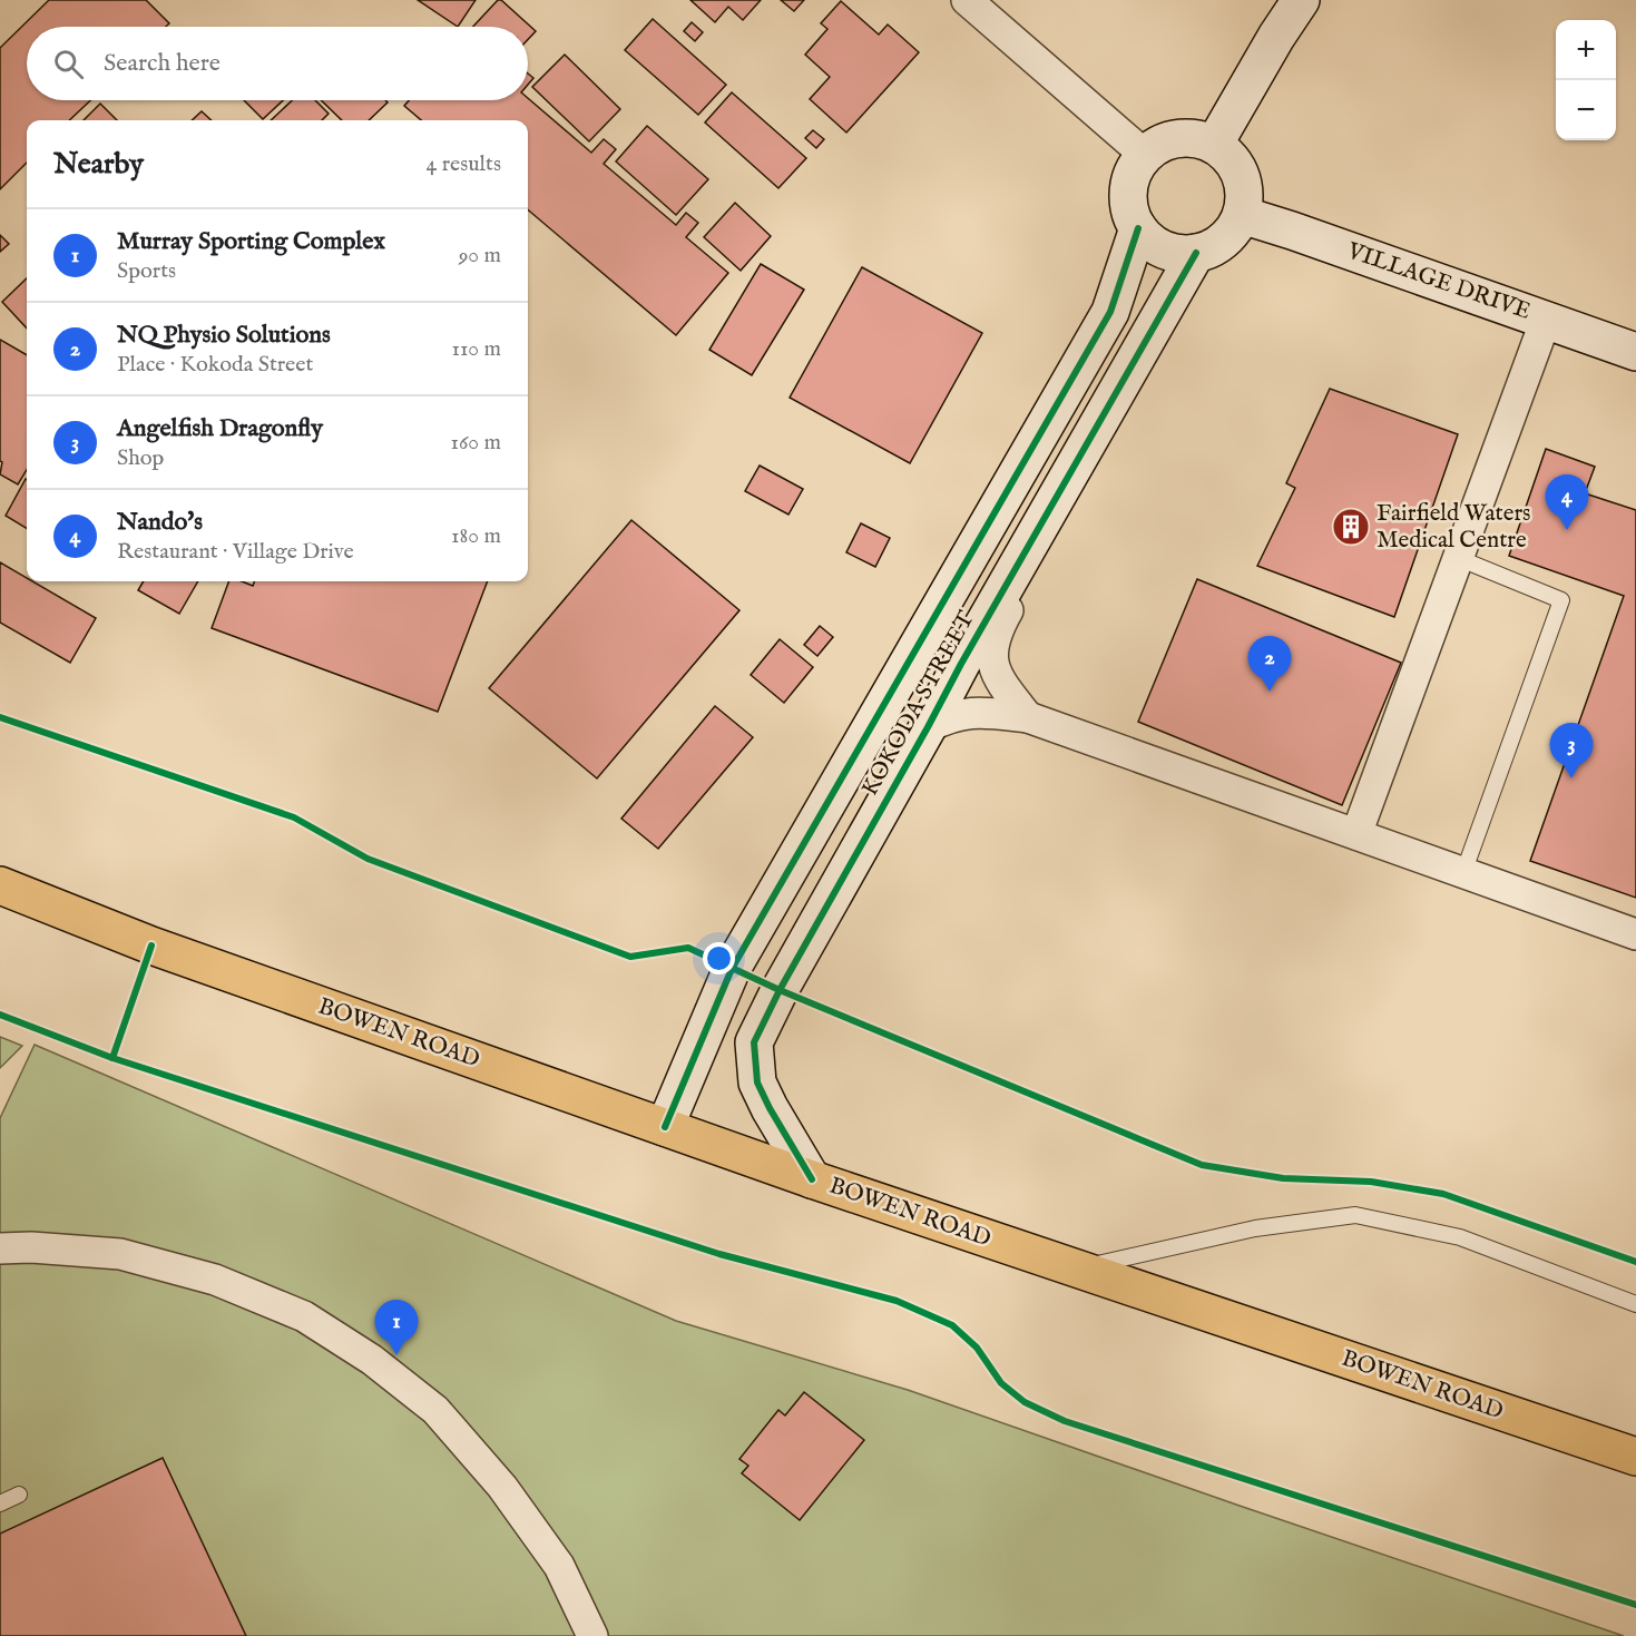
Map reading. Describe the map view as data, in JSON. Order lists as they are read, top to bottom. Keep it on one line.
{"streets":{"main road":["BOWEN ROAD"],"street":["VILLAGE DRIVE","KOKODA STREET"]},"crossings":[["VILLAGE DRIVE","KOKODA STREET"],["KOKODA STREET","BOWEN ROAD"]],"places":{"building":["Fairfield Waters Medical Centre"]},"page":{"map_buttons":["+","−"],"search":"Search here","heading":["Nearby","4 results"],"list":[{"mark":"1","name":"Murray Sporting Complex","note":"Sports","value":"90 m"},{"mark":"2","name":"NQ Physio Solutions","note":"Place · Kokoda Street","value":"110 m"},{"mark":"3","name":"Angelfish Dragonfly","note":"Shop","value":"160 m"},{"mark":"4","name":"Nando's","note":"Restaurant · Village Drive","value":"180 m"}],"pins":["4","2","3","1"]}}
